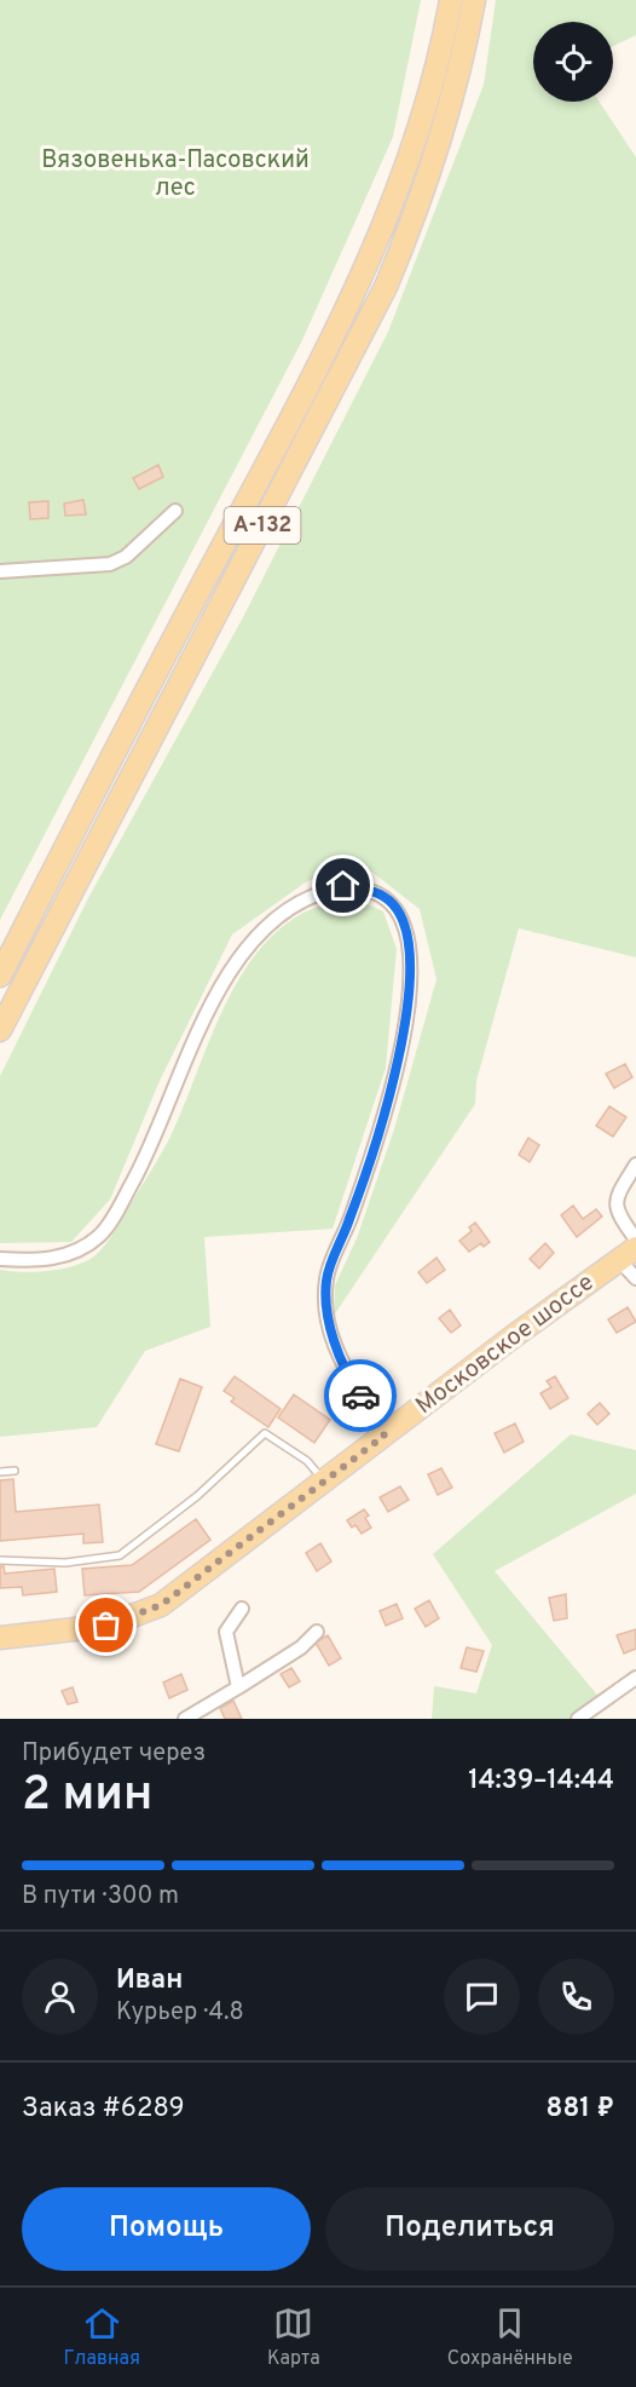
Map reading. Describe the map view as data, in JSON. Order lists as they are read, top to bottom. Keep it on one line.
{"streets":{"main road":["А-132","Московское шоссе"]},"parks":["Вязовенька-Пасовский лес"],"page":{"heading":["2 мин","Прибудет через","14:39–14:44"],"panel":["Иван","Курьер · 4.8","Заказ #6289","881 ₽"],"bar":"В пути · 300 m","buttons":["Помощь","Поделиться"],"tabs":["Главная","Карта","Сохранённые"]}}
